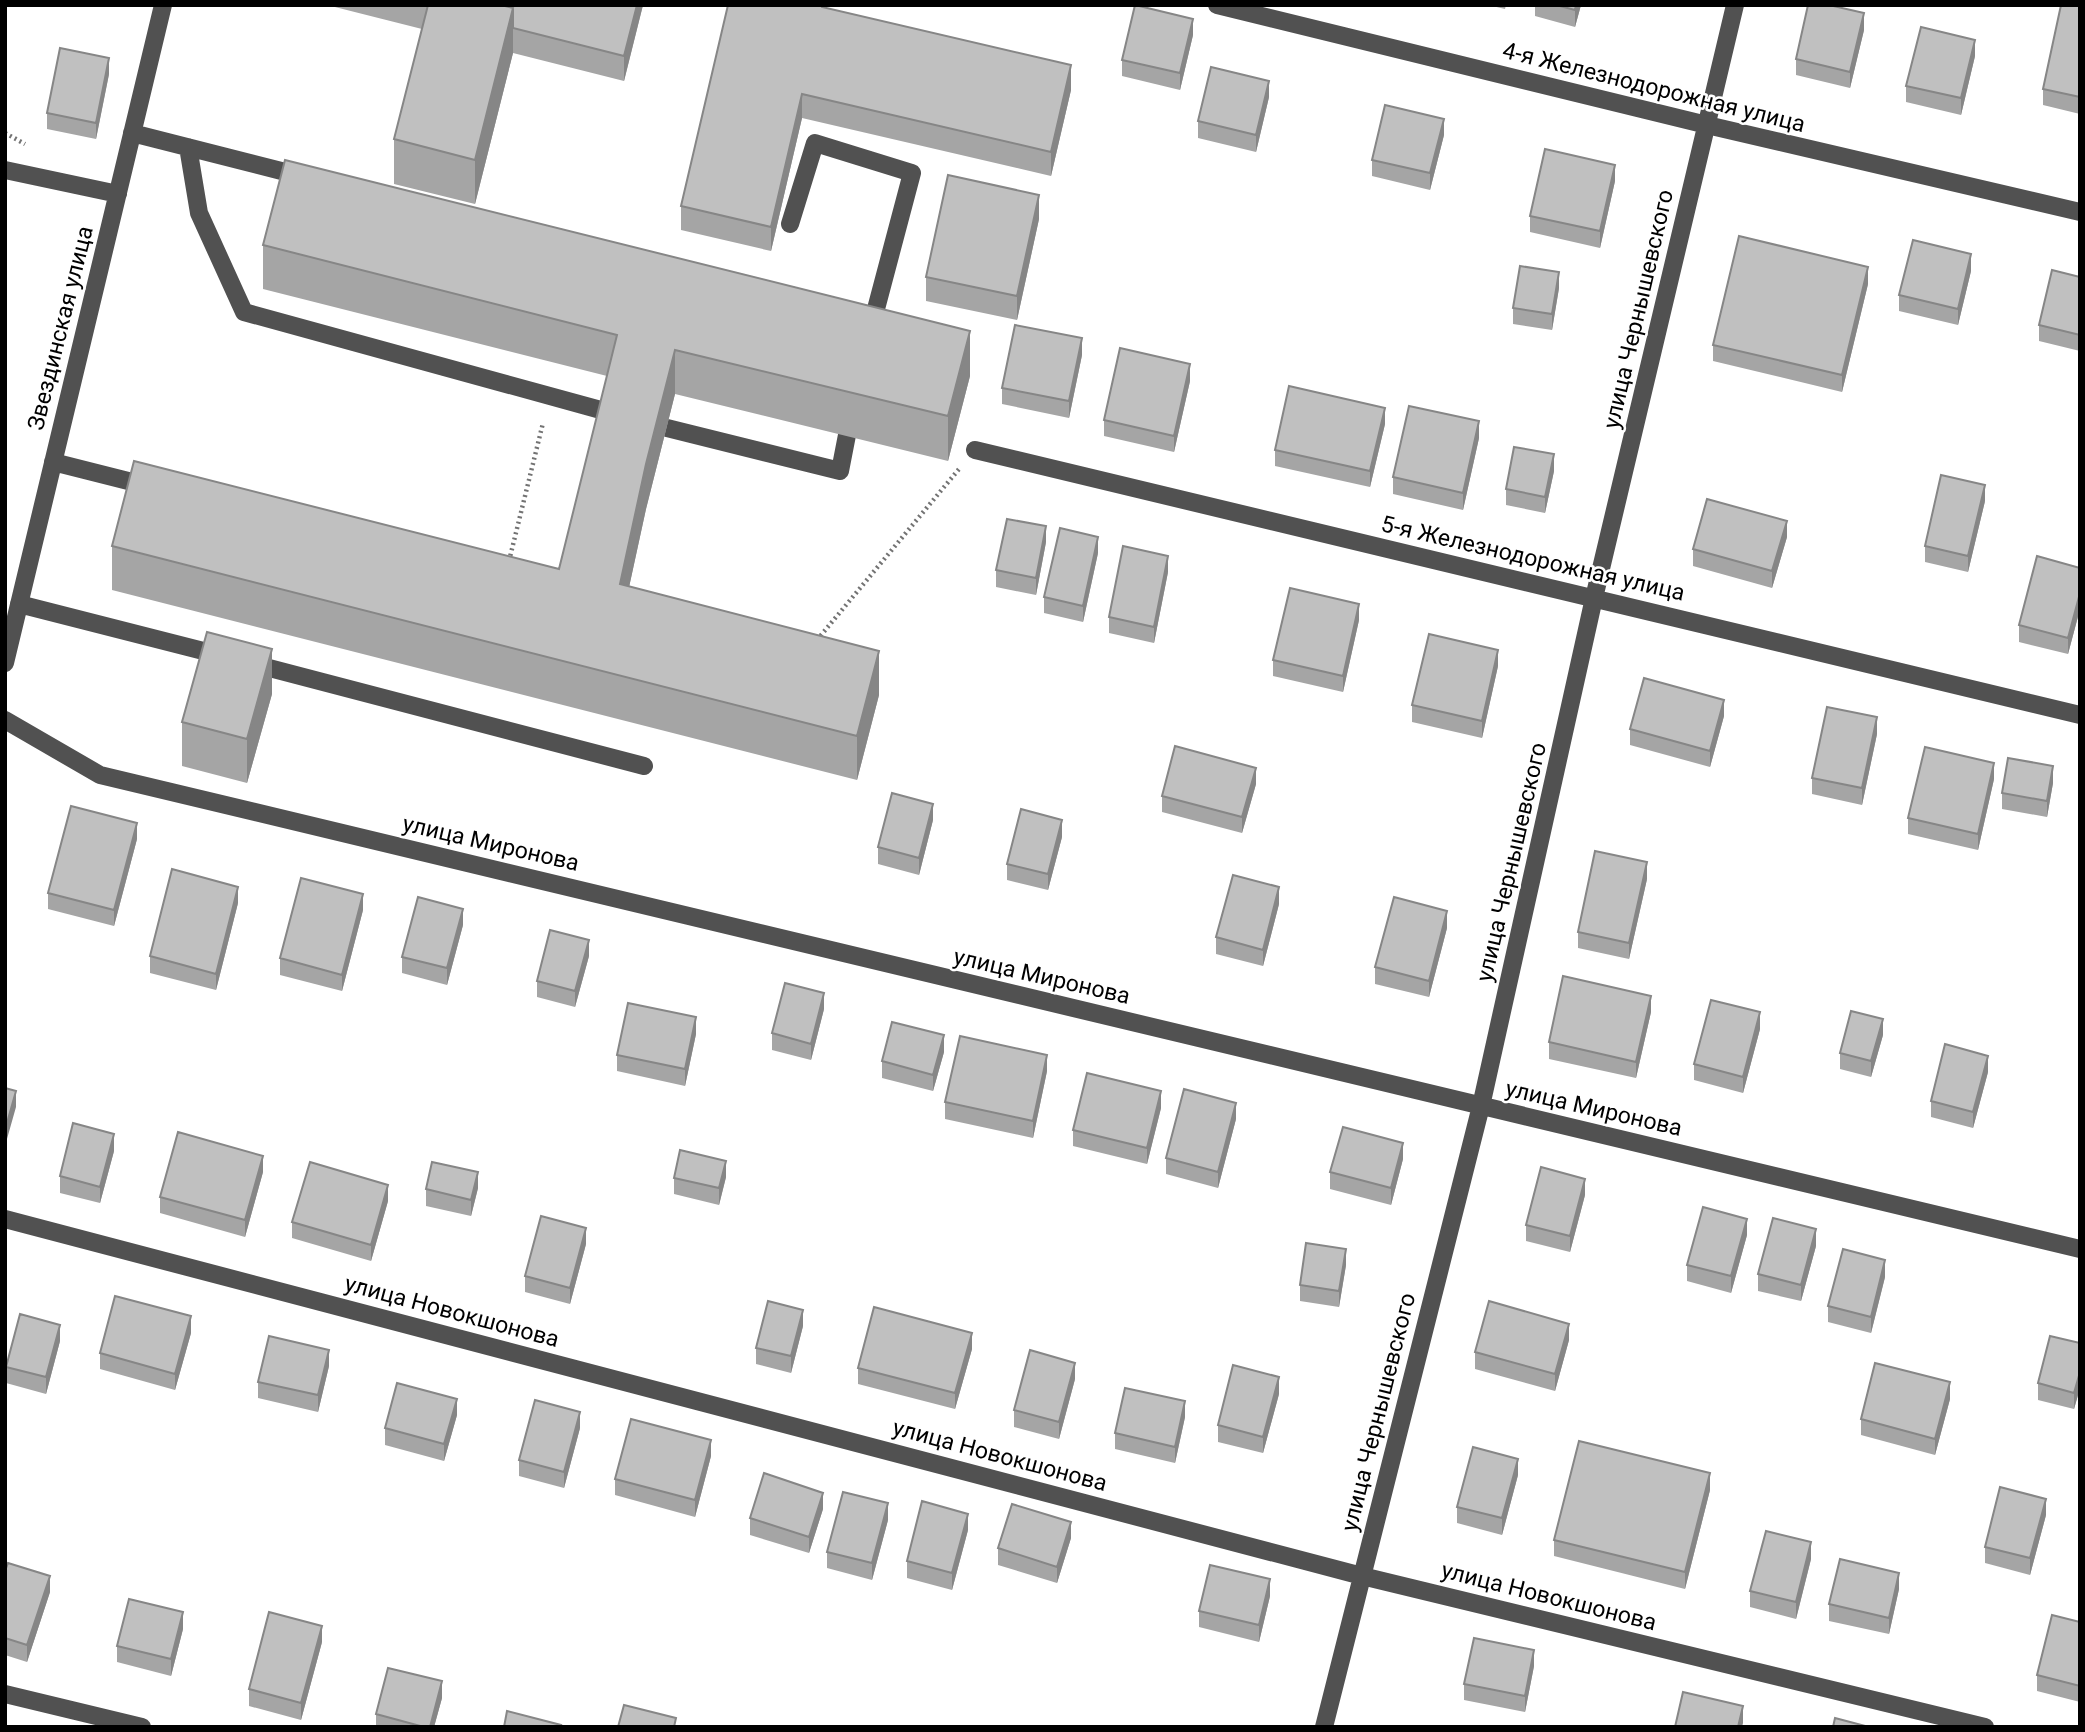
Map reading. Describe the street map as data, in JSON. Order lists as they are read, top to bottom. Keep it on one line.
{"streets":{"street":["4-я Железнодорожная улица","улица Чернышевского","Звездинская улица","5-я Железнодорожная улица","улица Миронова","улица Новокшонова"]},"crossings":[["4-я Железнодорожная улица","улица Чернышевского"],["улица Чернышевского","5-я Железнодорожная улица"],["улица Чернышевского","улица Миронова"],["улица Чернышевского","улица Новокшонова"]]}
